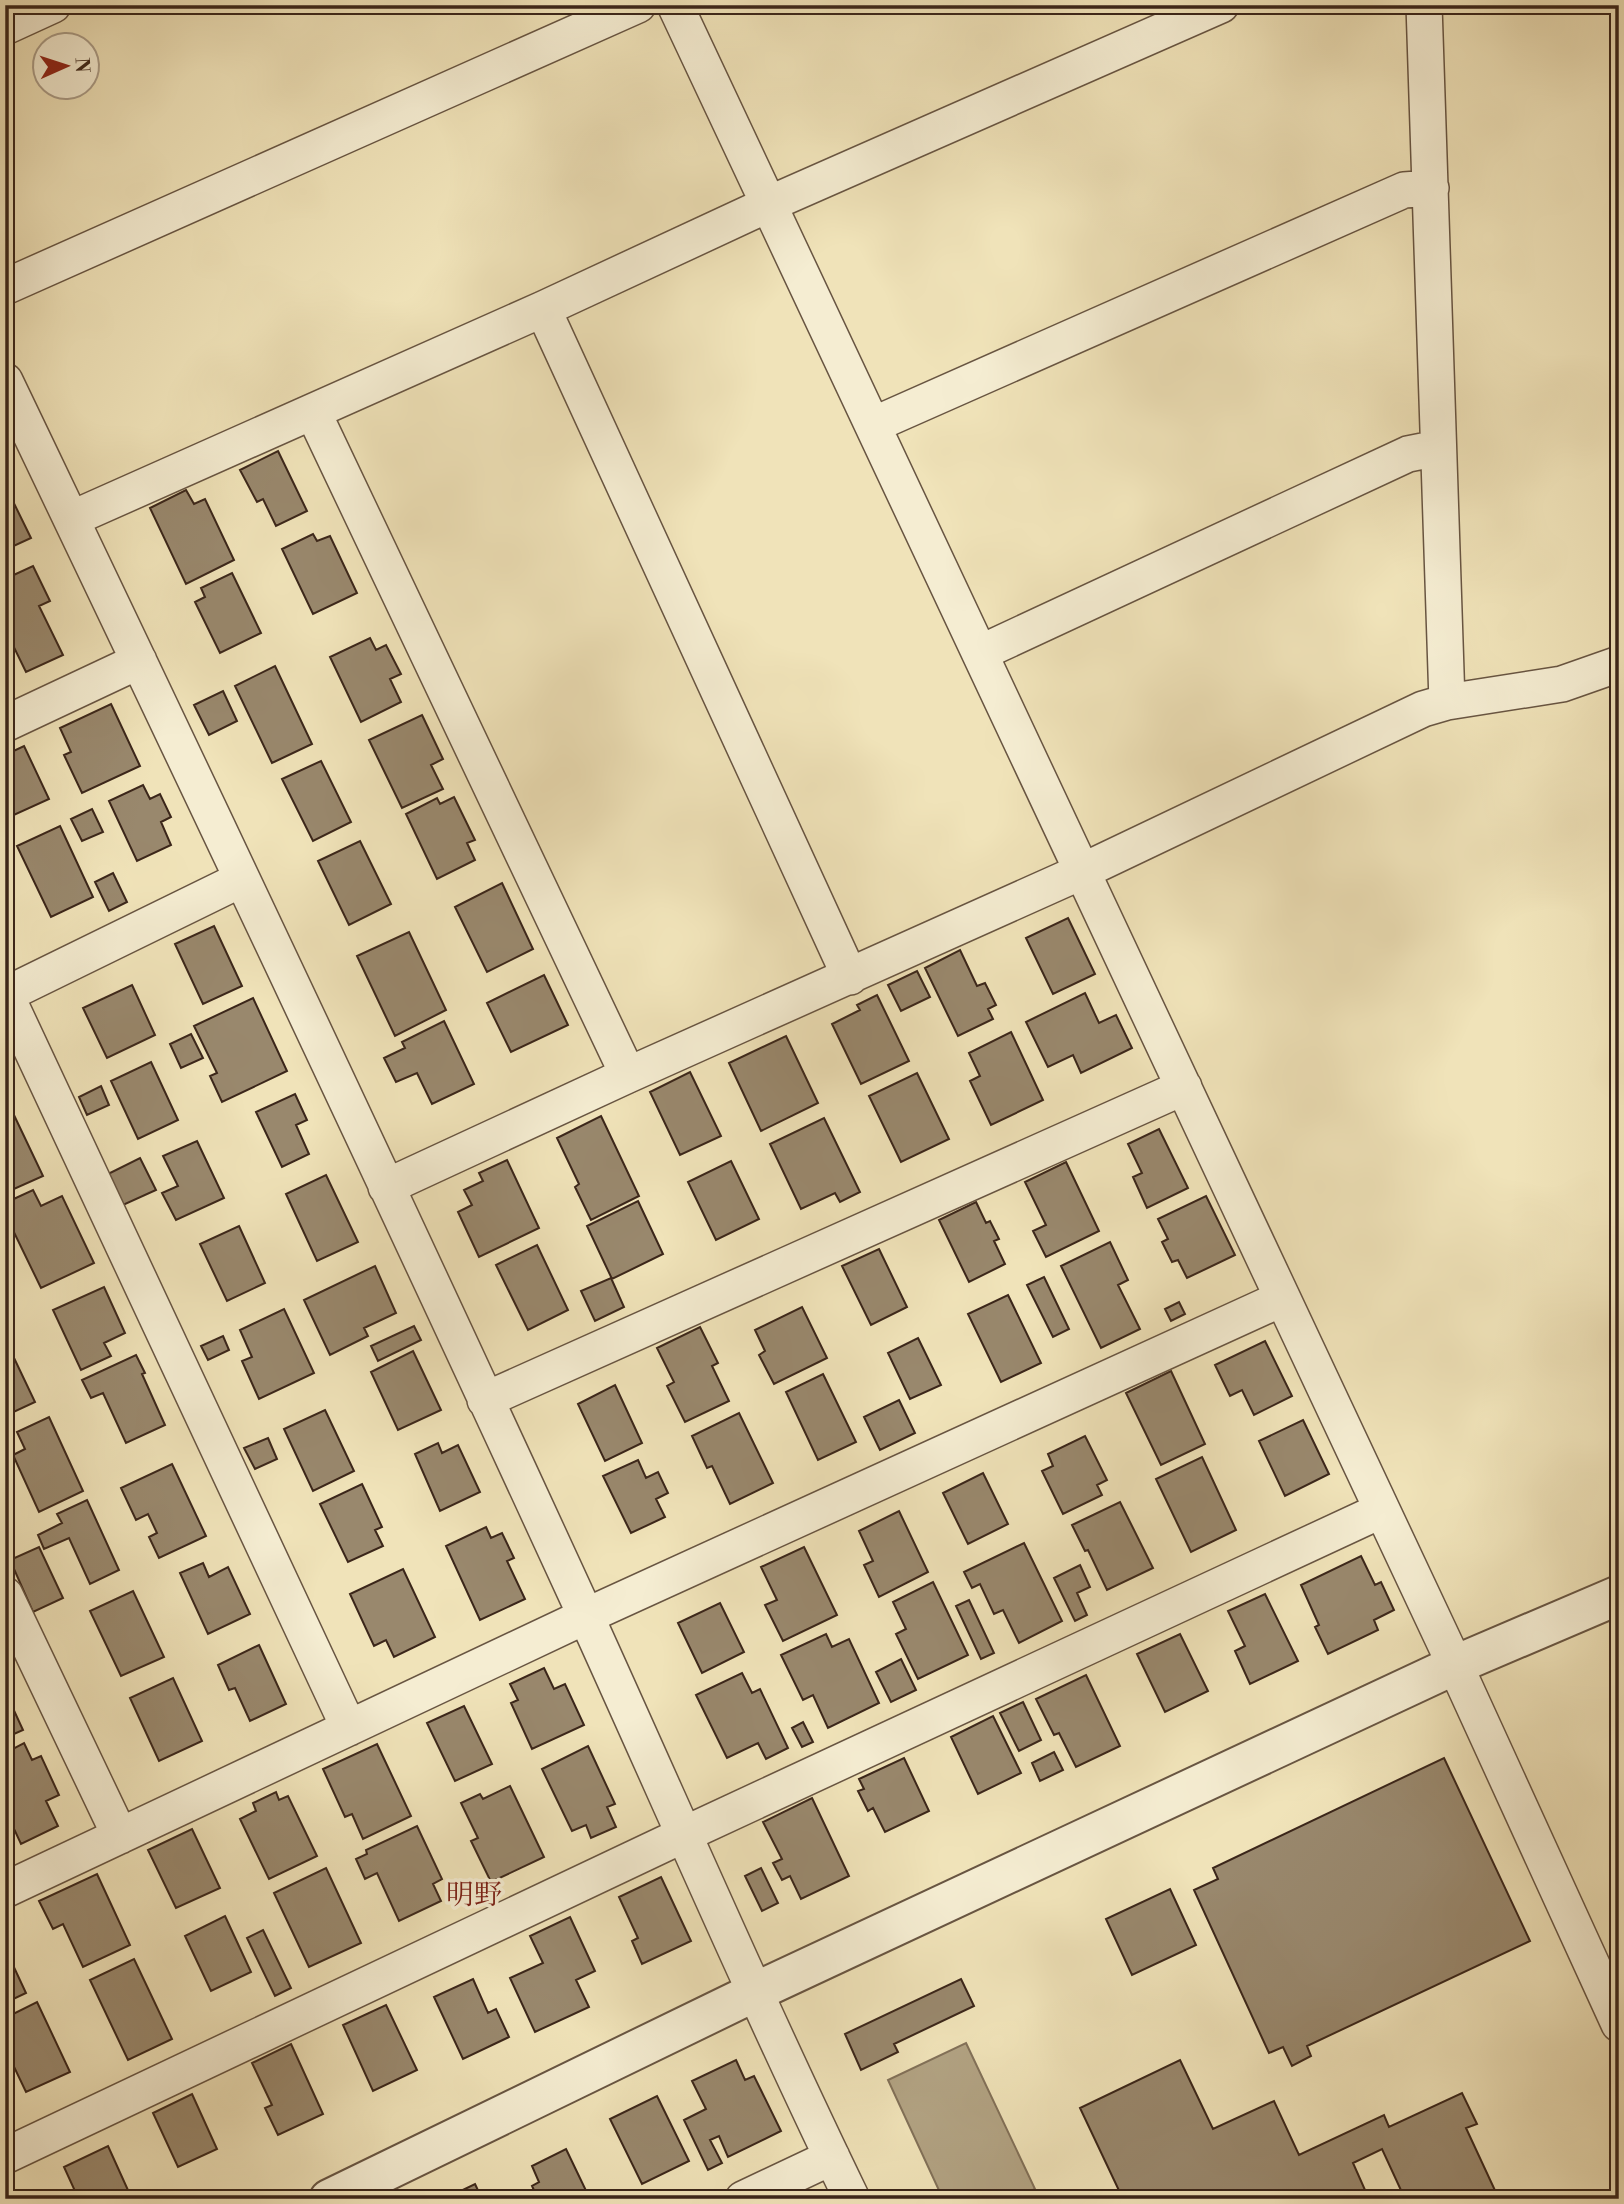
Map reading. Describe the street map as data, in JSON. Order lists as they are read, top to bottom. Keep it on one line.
{"districts":["明野"],"north":"right"}
